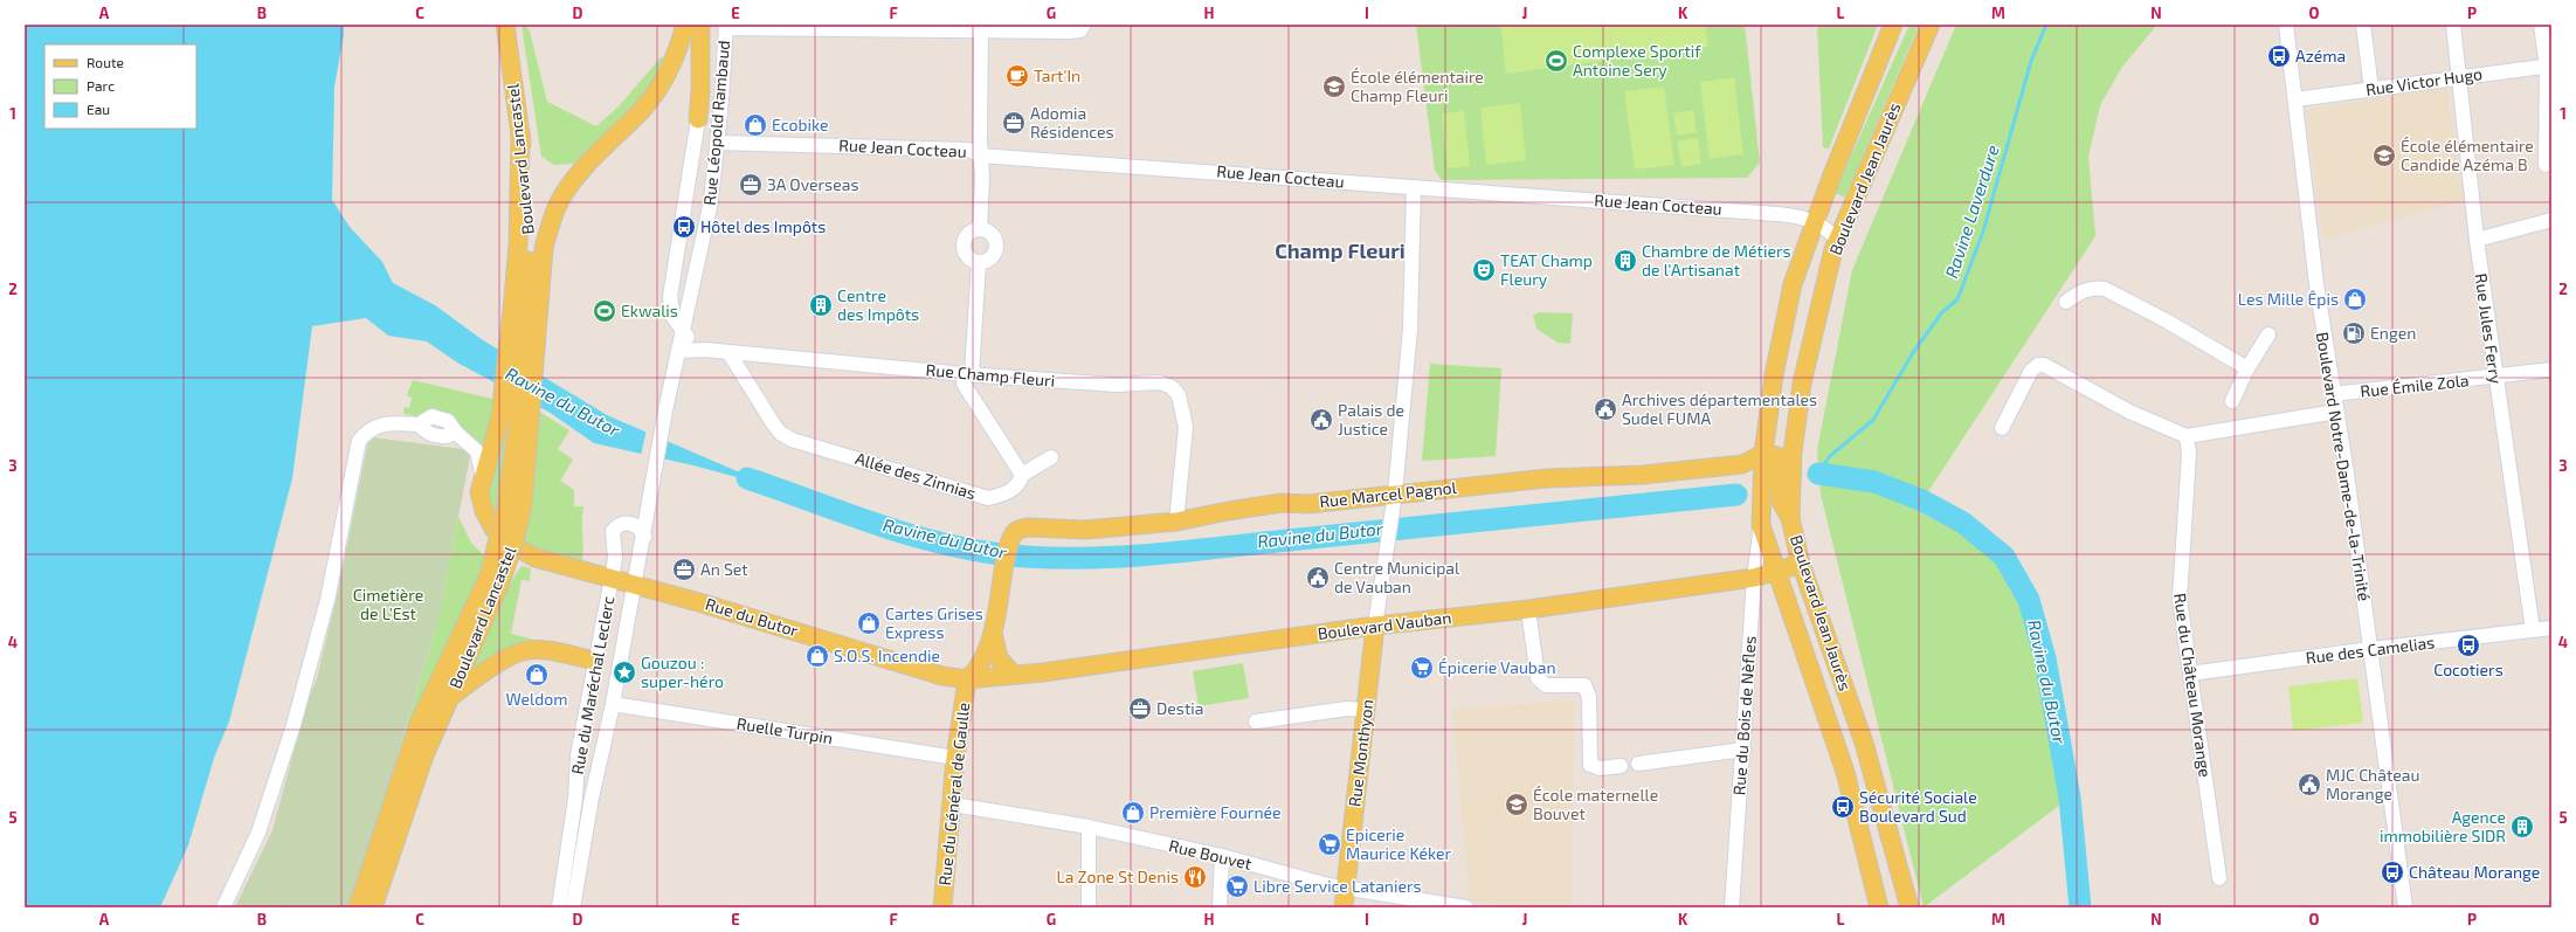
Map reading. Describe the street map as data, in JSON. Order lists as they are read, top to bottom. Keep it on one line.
{"streets":{"main road":["Boulevard Lancastel","Boulevard Jean Jaurès","Rue Marcel Pagnol","Rue du Butor","Boulevard Vauban","Rue Monthyon","Rue du Général de Gaulle"],"street":["Rue Victor Hugo","Rue Léopold Rambaud","Rue Jean Cocteau","Rue Jules Ferry","Rue Champ Fleuri","Rue Émile Zola","Boulevard Notre-Dame-de-la-Trinité","Allée des Zinnias","Rue des Camelias","Rue du Maréchal Leclerc","Rue du Château Morange","Rue du Bois de Nèfles","Ruelle Turpin","Rue Bouvet"]},"crossings":[["Rue Victor Hugo","Rue Jules Ferry"],["Rue Victor Hugo","Boulevard Notre-Dame-de-la-Trinité"],["Rue Léopold Rambaud","Rue Jean Cocteau"],["Rue Léopold Rambaud","Rue Champ Fleuri"],["Rue Léopold Rambaud","Rue du Maréchal Leclerc"],["Rue Jean Cocteau","Boulevard Jean Jaurès"],["Boulevard Lancastel","Rue du Butor"],["Boulevard Jean Jaurès","Rue Marcel Pagnol"],["Boulevard Jean Jaurès","Boulevard Vauban"],["Boulevard Jean Jaurès","Rue du Bois de Nèfles"],["Rue Jules Ferry","Rue Émile Zola"],["Rue Jules Ferry","Rue des Camelias"],["Rue Champ Fleuri","Allée des Zinnias"],["Rue Champ Fleuri","Rue Marcel Pagnol"],["Rue Émile Zola","Boulevard Notre-Dame-de-la-Trinité"],["Boulevard Notre-Dame-de-la-Trinité","Rue des Camelias"],["Rue Marcel Pagnol","Rue du Général de Gaulle"],["Rue du Butor","Boulevard Vauban"],["Rue du Butor","Rue du Maréchal Leclerc"],["Rue du Butor","Rue du Général de Gaulle"],["Boulevard Vauban","Rue du Bois de Nèfles"],["Boulevard Vauban","Rue Monthyon"],["Boulevard Vauban","Rue du Général de Gaulle"],["Rue des Camelias","Rue du Château Morange"],["Rue du Maréchal Leclerc","Ruelle Turpin"],["Ruelle Turpin","Rue du Général de Gaulle"],["Rue Monthyon","Rue Bouvet"],["Rue du Général de Gaulle","Rue Bouvet"]],"districts":["Champ Fleuri"],"water":["Ravine Laverdure","Ravine du Butor"],"parks":["Cimetière de L'Est"],"places":{"bus stop":["Azéma","Hôtel des Impôts","Cocotiers","Sécurité Sociale Boulevard Sud","Château Morange"],"sports":["Complexe Sportif Antoine Sery","Ekwalis"],"cafe":["Tart'In"],"school or university":["École élémentaire Champ Fleuri","École élémentaire Candide Azéma B","École maternelle Bouvet"],"office":["Adomia Résidences","3A Overseas","An Set","Destia"],"shop":["Ecobike","Les Mille Êpis","Cartes Grises Express","S.O.S. Incendie","Weldom","Première Fournée"],"building":["Chambre de Métiers de l'Artisanat","Centre des Impôts","Agence immobilière SIDR"],"theatre":["TEAT Champ Fleury"],"fuel station":["Engen"],"public building":["Archives départementales Sudel FUMA","Palais de Justice","Centre Municipal de Vauban","MJC Château Morange"],"supermarket":["Épicerie Vauban","Epicerie Maurice Kéker","Libre Service Lataniers"],"place":["Gouzou : super-héro"],"restaurant":["La Zone St Denis"]},"legend":["Route","Parc","Eau"],"grid":{"columns":["A","B","C","D","E","F","G","H","I","J","K","L","M","N","O","P"],"rows":["1","2","3","4","5"]}}
